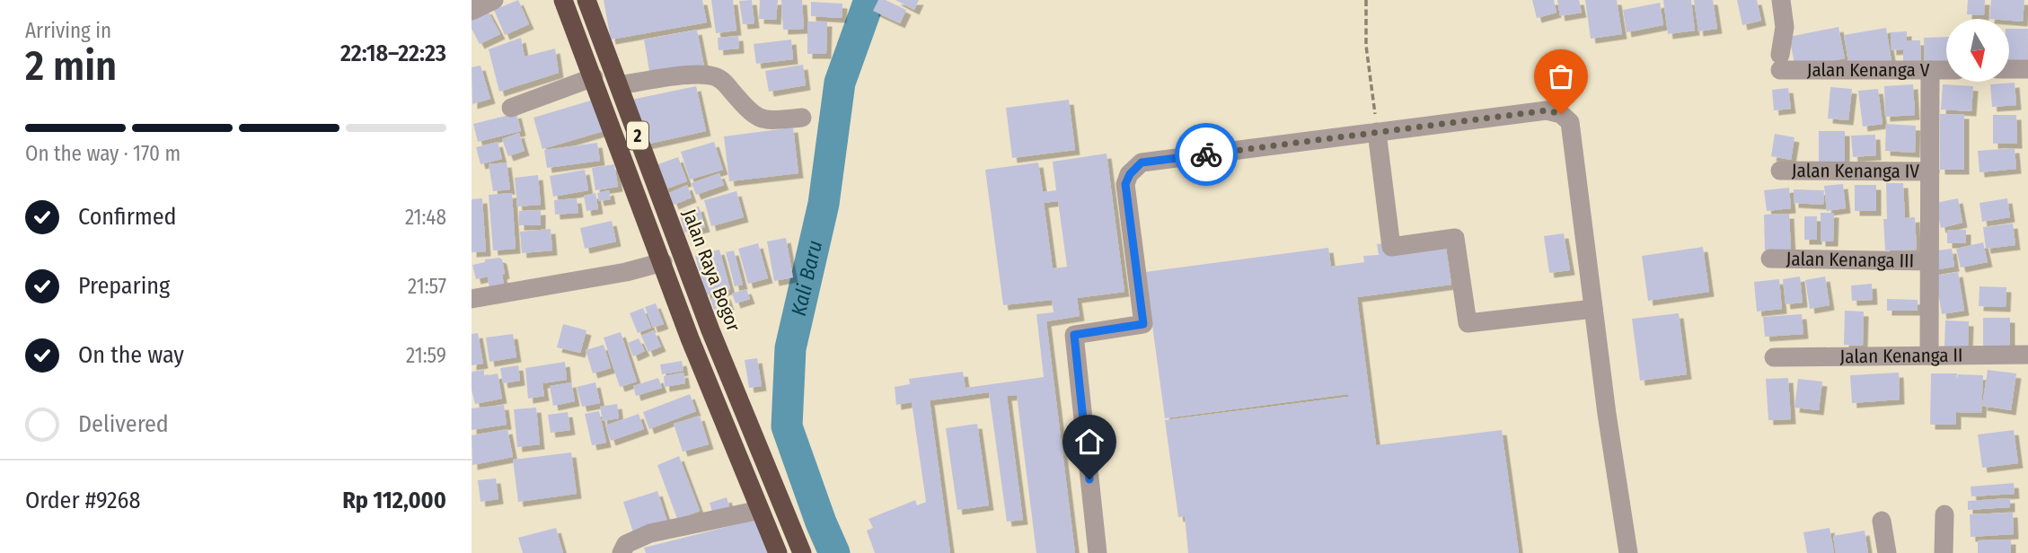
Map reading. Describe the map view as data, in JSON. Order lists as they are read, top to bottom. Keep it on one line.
{"streets":{"highway":["2","Jalan Raya Bogor"],"street":["Jalan Kenanga V","Jalan Kenanga IV","Jalan Kenanga III","Jalan Kenanga II"]},"water":["Kali Baru"],"north":"bottom","page":{"heading":["2 min","Arriving in","22:18–22:23"],"panel":["Order #9268","Rp 112,000"],"bar":"On the way · 170 m","list":[["Confirmed","21:48"],["Preparing","21:57"],["On the way","21:59"],"Delivered"]}}
